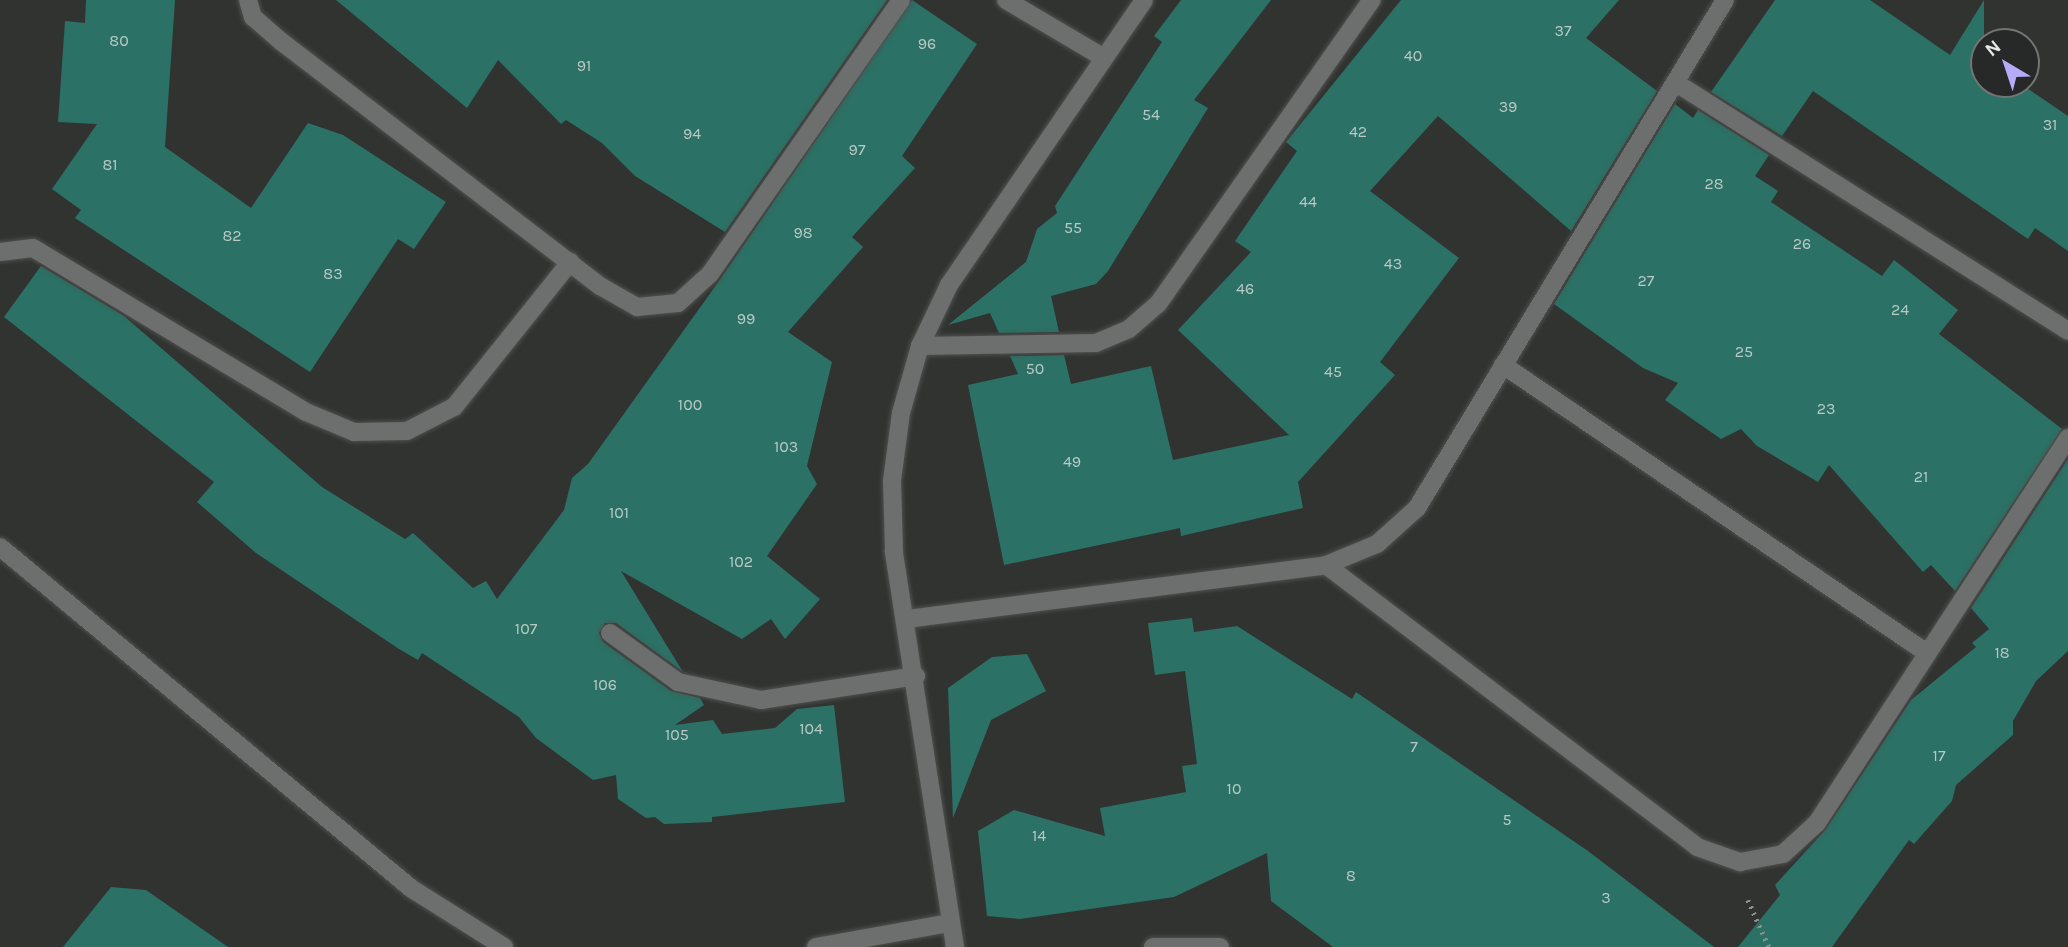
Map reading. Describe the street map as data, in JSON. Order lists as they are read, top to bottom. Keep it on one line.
{"house_numbers":["37","80","96","40","91","39","54","31","42","94","97","81","28","44","55","98","82","26","43","83","27","46","24","99","25","50","45","100","23","103","49","21","101","102","107","18","106","104","105","7","17","10","5","14","8","3"],"north":"top left"}
